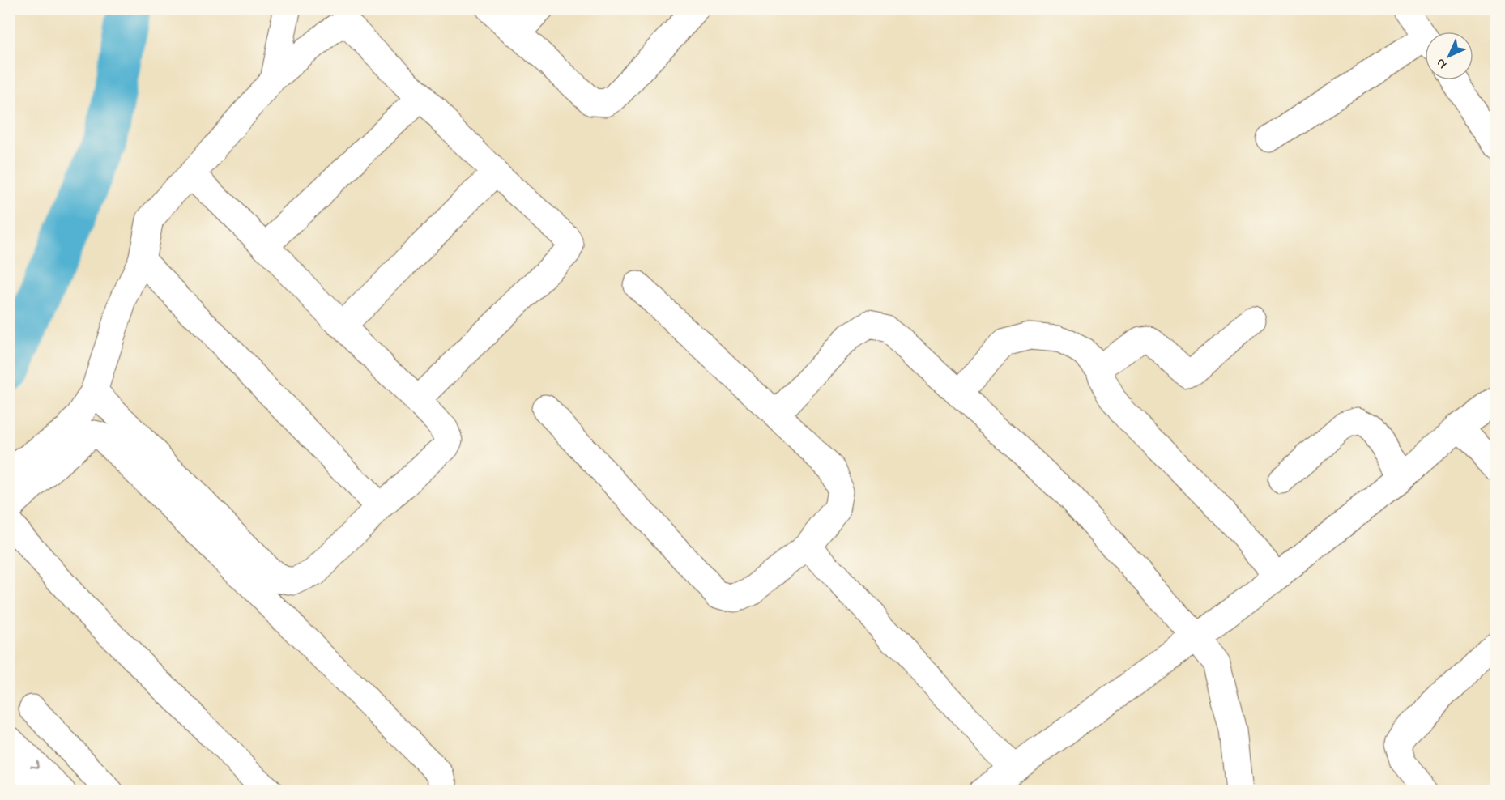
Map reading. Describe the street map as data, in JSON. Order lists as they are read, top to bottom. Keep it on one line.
{"north":"bottom left"}
